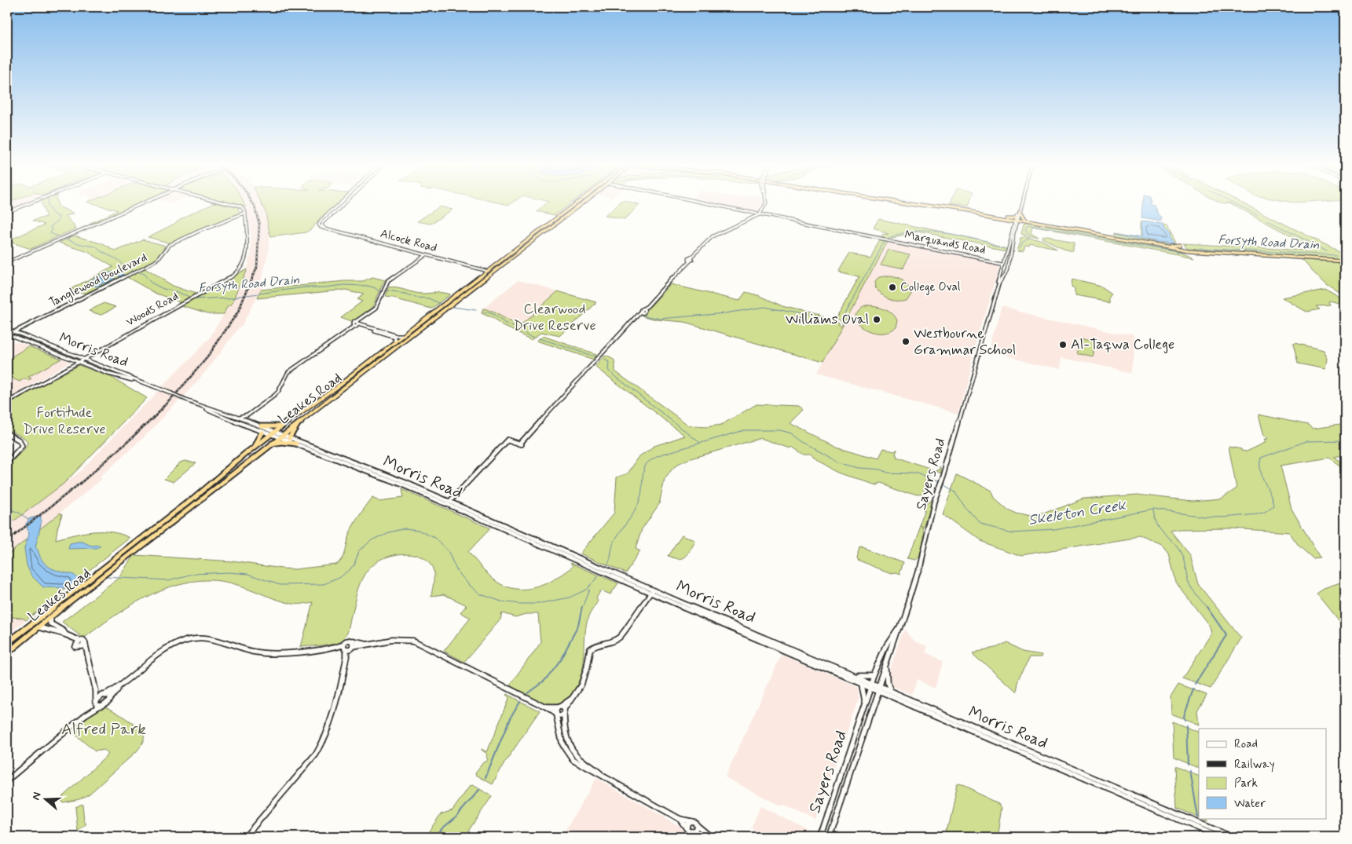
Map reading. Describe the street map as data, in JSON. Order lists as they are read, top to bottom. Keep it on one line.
{"streets":{"highway":["Leakes Road"],"street":["Alcock Road","Marquands Road","Tanglewood Boulevard","Woods Road","Morris Road","Sayers Road"]},"crossings":[["Alcock Road","Leakes Road"],["Marquands Road","Sayers Road"],["Tanglewood Boulevard","Woods Road"],["Tanglewood Boulevard","Morris Road"],["Woods Road","Morris Road"],["Morris Road","Leakes Road"],["Morris Road","Sayers Road"]],"water":["Forsyth Road Drain","Skeleton Creek"],"parks":["Clearwood Drive Reserve","Fortitude Drive Reserve","Alfred Park"],"places":["College Oval","Williams Oval","Westbourne Grammar School","Al-Taqwa College"],"legend":["Road","Railway","Park","Water"],"north":"left"}
